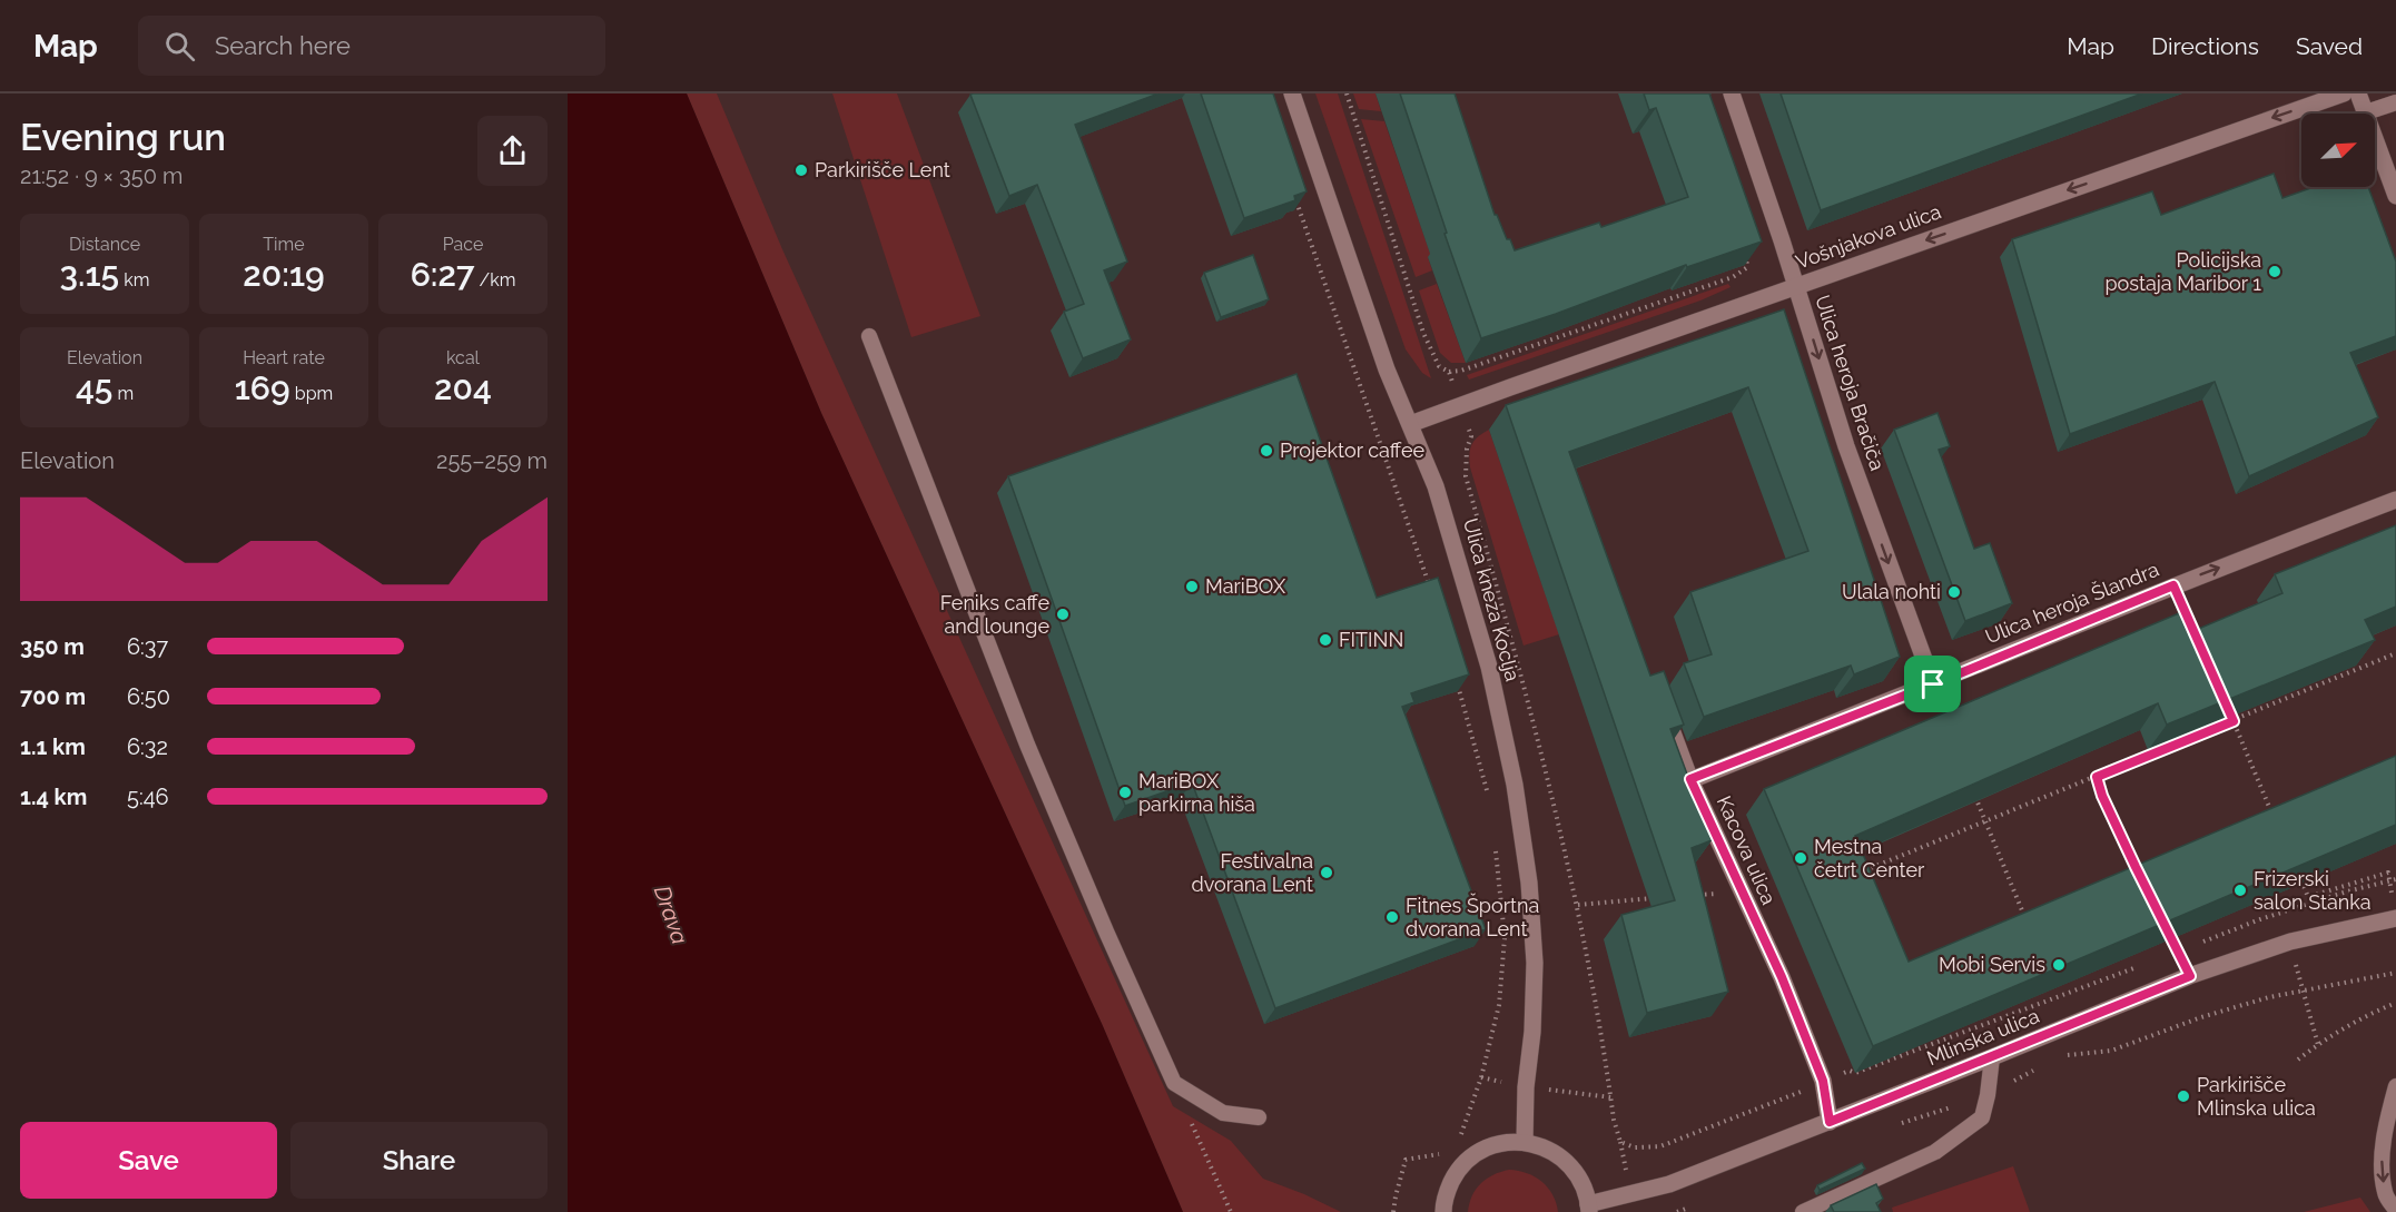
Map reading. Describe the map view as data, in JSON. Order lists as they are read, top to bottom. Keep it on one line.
{"streets":{"street":["Vošnjakova ulica","Ulica heroja Bračiča","Ulica kneza Koclja","Ulica heroja Šlandra","Kacova ulica","Mlinska ulica"]},"crossings":[["Vošnjakova ulica","Ulica heroja Bračiča"],["Vošnjakova ulica","Ulica kneza Koclja"],["Ulica heroja Bračiča","Ulica heroja Šlandra"],["Ulica heroja Šlandra","Kacova ulica"],["Kacova ulica","Mlinska ulica"]],"one_way":["Vošnjakova ulica","Ulica heroja Bračiča"],"water":["Drava"],"places":["Parkirišče Lent","Policijska postaja Maribor 1","Projektor caffee","MariBOX","Ulala nohti","Feniks caffe and lounge","FITINN","MariBOX parkirna hiša","Mestna četrt Center","Festivalna dvorana Lent","Frizerski salon Stanka","Fitnes Športna dvorana Lent","Mobi Servis","Parkirišče Mlinska ulica"],"north":"top right","page":{"header":"Map","search":"Search here","nav":["Map","Directions","Saved"],"heading":["Evening run","21:52 · 9 × 350 m"],"stats":[["Distance","3.15 km"],["Time","20:19"],["Pace","6:27 /km"],["Elevation","45 m"],["Heart rate","169 bpm"],["kcal","204"]],"chart":["Elevation","255–259 m"],"list":[{"name":"350 m","note":"6:37"},{"name":"700 m","note":"6:50"},{"name":"1.1 km","note":"6:32"},{"name":"1.4 km","note":"5:46"}],"buttons":["Save","Share"]}}
